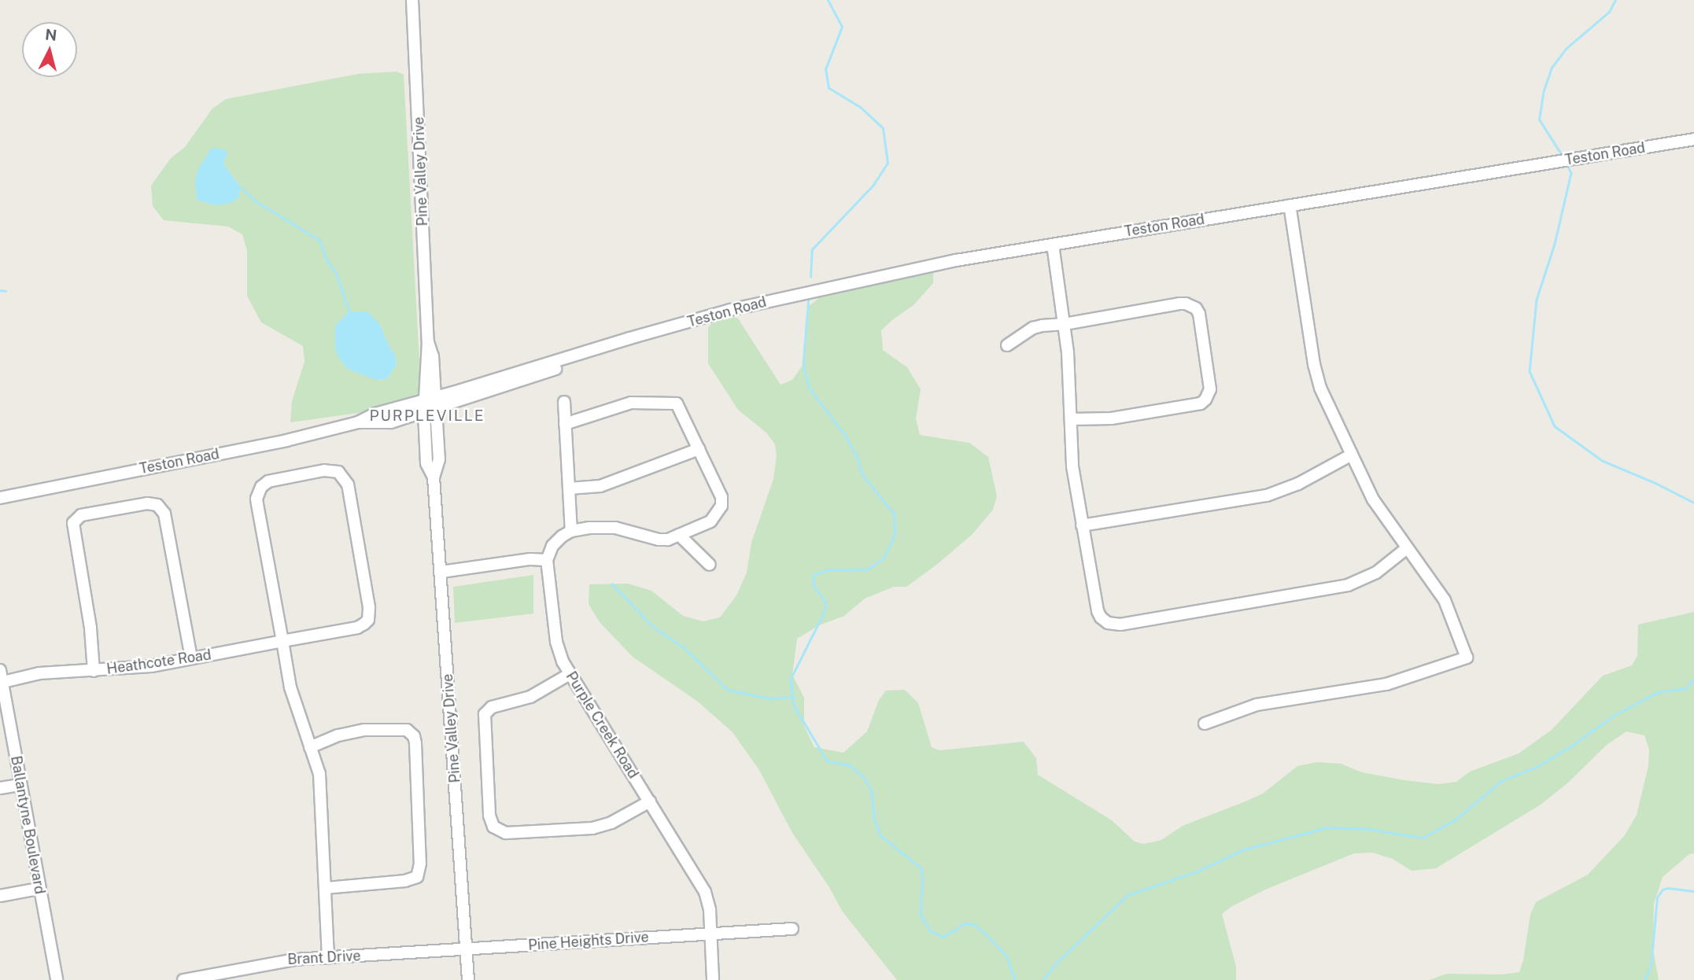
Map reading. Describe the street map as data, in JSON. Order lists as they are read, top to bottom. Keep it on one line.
{"streets":{"street":["Teston Road","Pine Valley Drive","Heathcote Road","Purple Creek Road","Ballantyne Boulevard","Pine Heights Drive","Brant Drive"]},"crossings":[["Teston Road","Pine Valley Drive"],["Pine Valley Drive","Pine Heights Drive"],["Pine Valley Drive","Brant Drive"],["Heathcote Road","Ballantyne Boulevard"],["Purple Creek Road","Pine Heights Drive"],["Pine Heights Drive","Brant Drive"]],"districts":["PURPLEVILLE"],"north":"top"}
